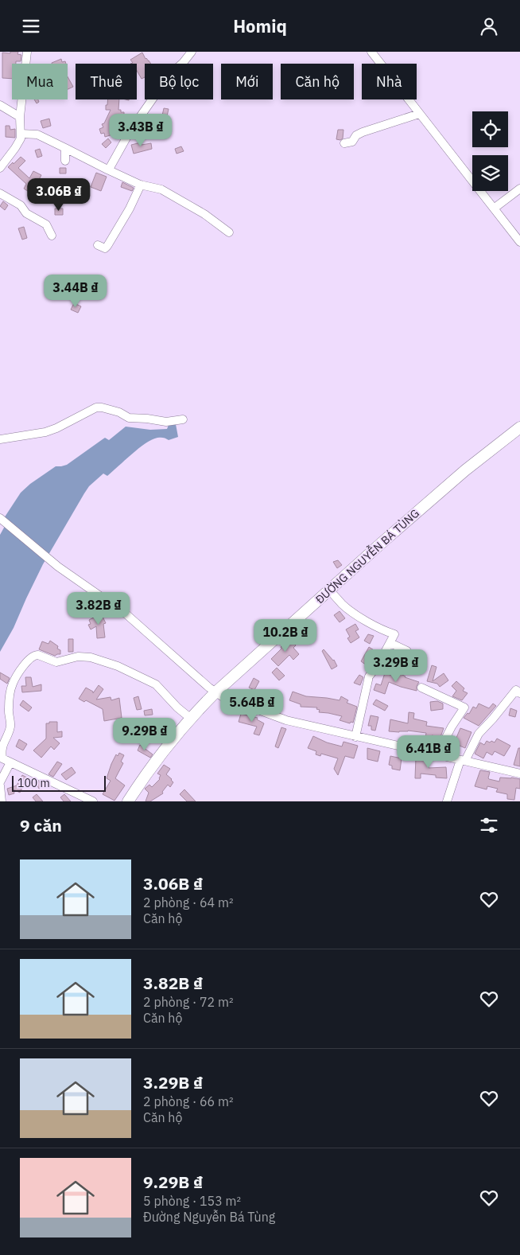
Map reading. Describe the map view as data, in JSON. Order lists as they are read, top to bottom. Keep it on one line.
{"streets":{"main road":["ĐƯỜNG NGUYỄN BÁ TÙNG"]},"scale_bar":"100 m","page":{"header":"Homiq","chip":["Mua","Thuê","Bộ lọc","Mới","Căn hộ","Nhà"],"price":["3.43B ₫","3.06B ₫","3.44B ₫","3.82B ₫","10.2B ₫","3.29B ₫","5.64B ₫","9.29B ₫","6.41B ₫"],"scale":"100 m","heading":"9 căn","list":[{"name":"3.06B ₫","note":"2 phòng · 64 m² · Căn hộ"},{"name":"3.82B ₫","note":"2 phòng · 72 m² · Căn hộ"},{"name":"3.29B ₫","note":"2 phòng · 66 m² · Căn hộ"},{"name":"9.29B ₫","note":"5 phòng · 153 m² · Đường Nguyễn Bá Tùng"}]}}
